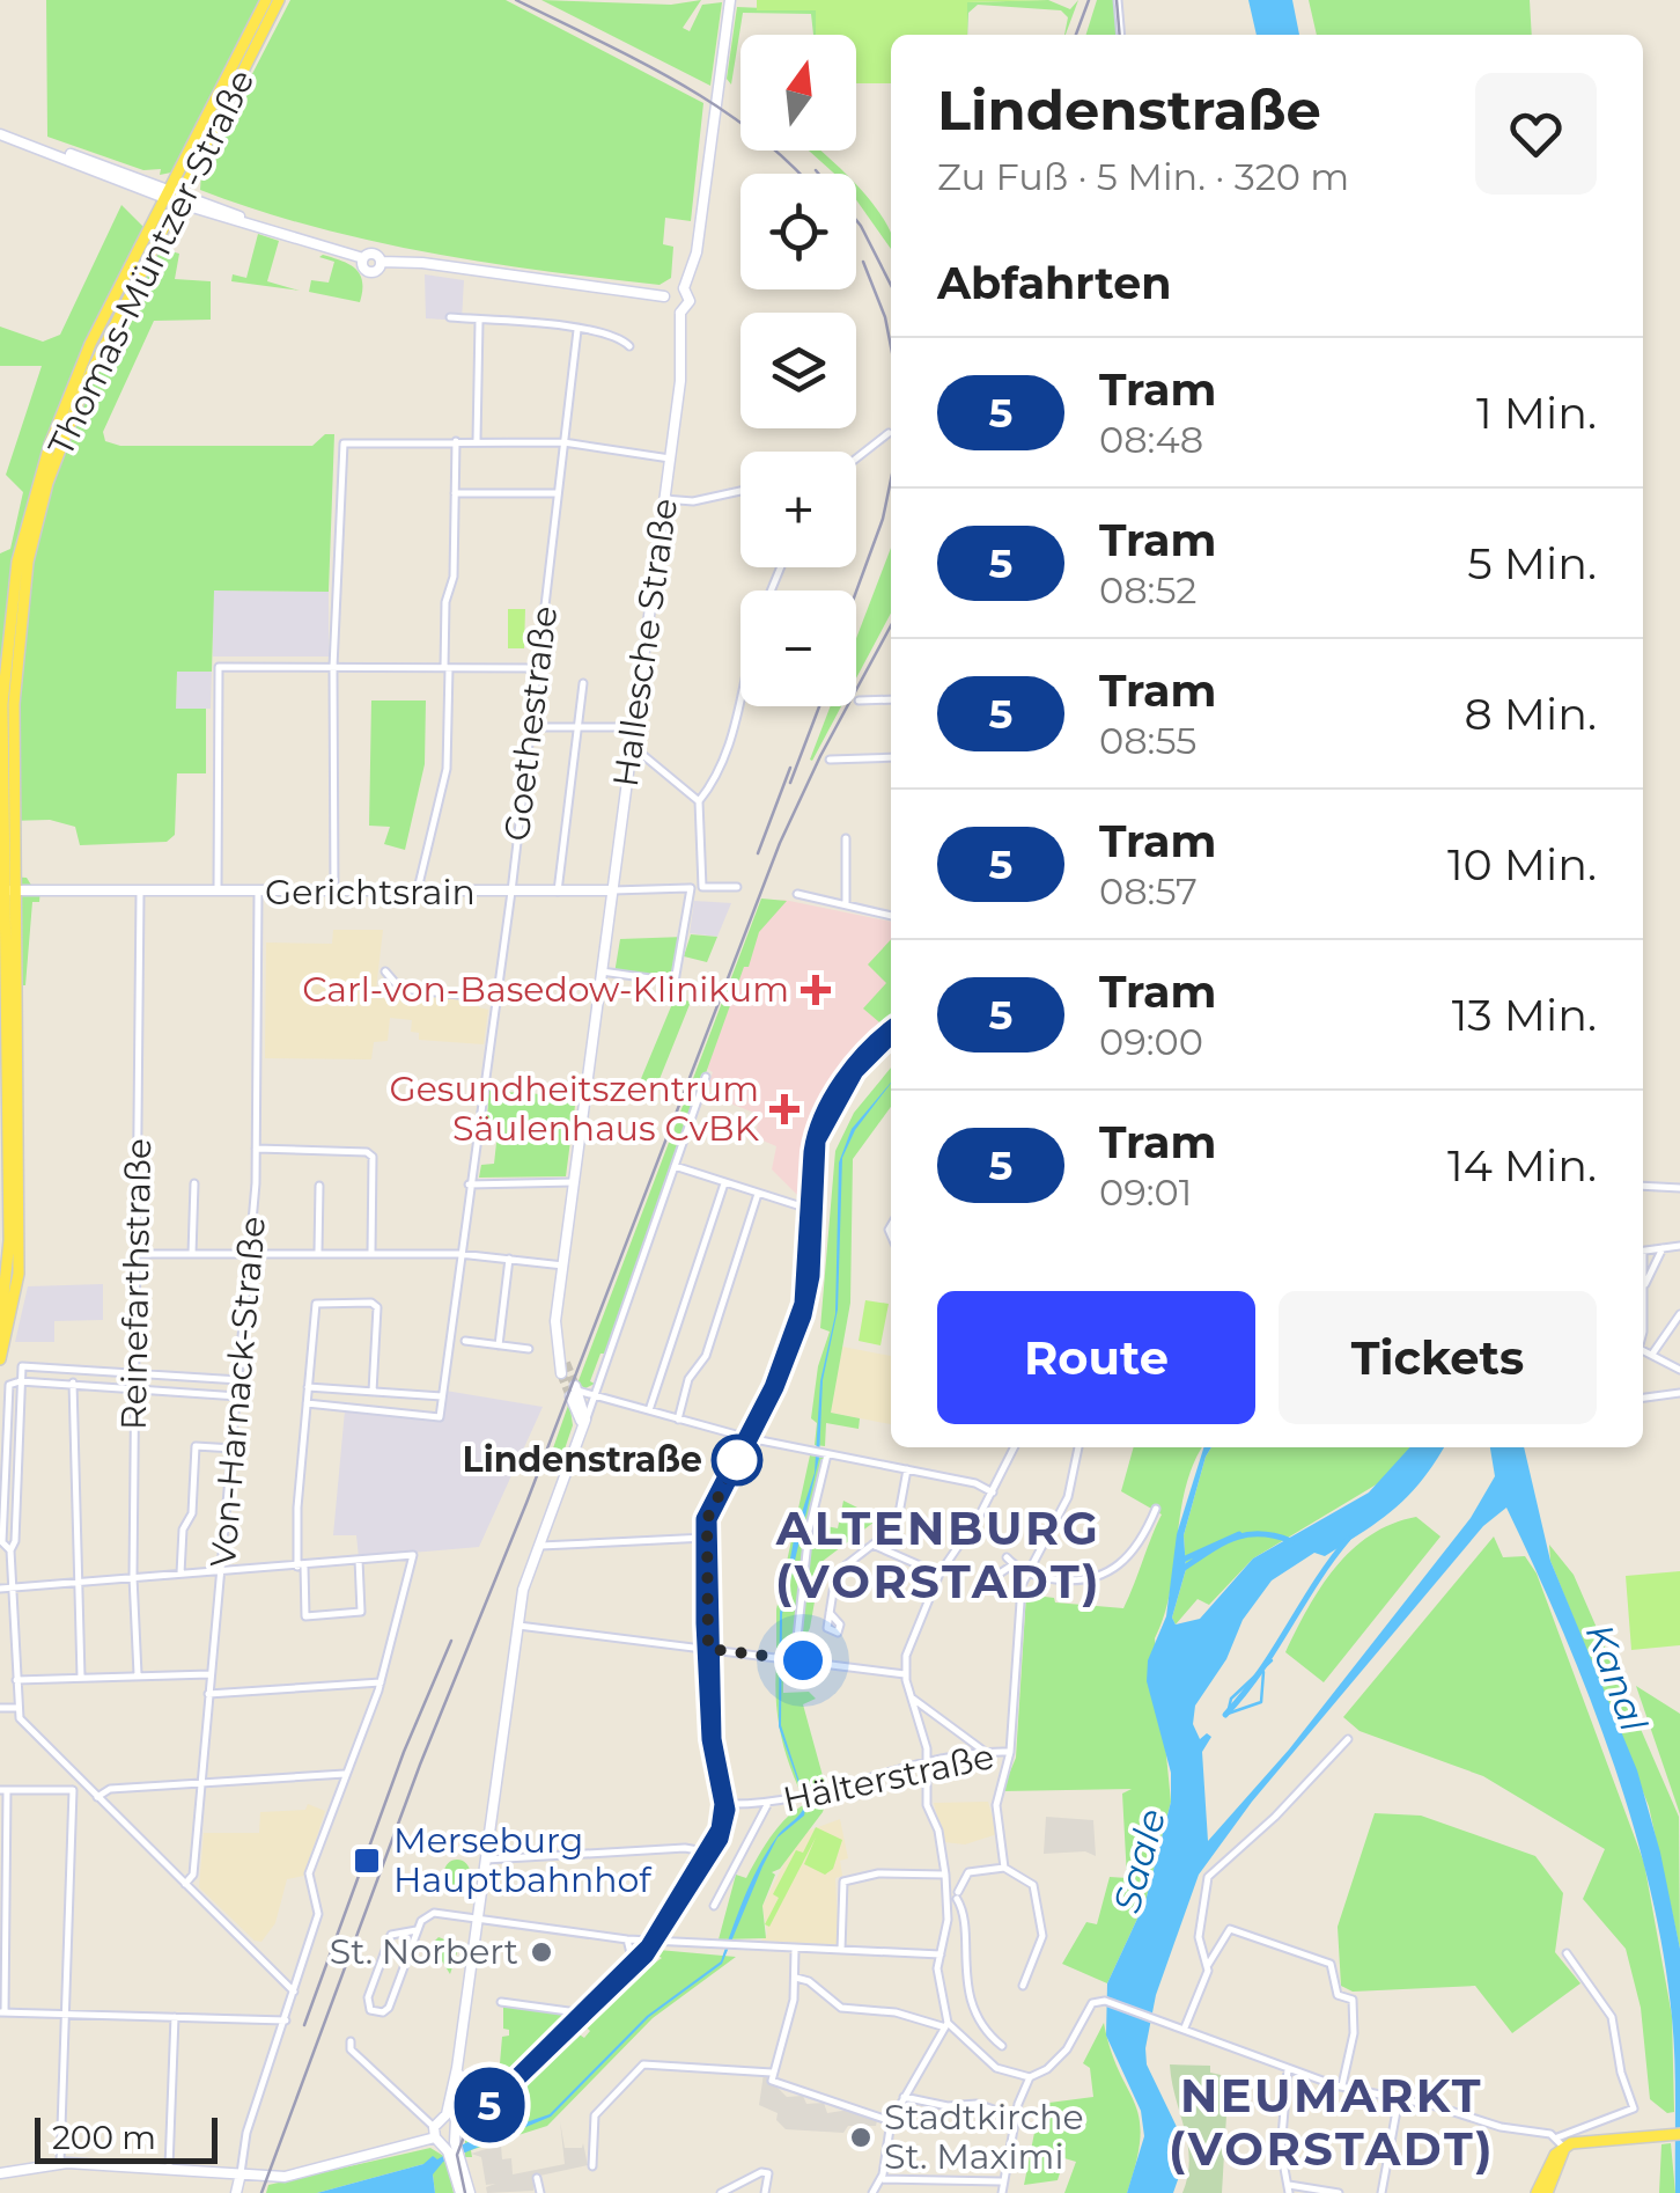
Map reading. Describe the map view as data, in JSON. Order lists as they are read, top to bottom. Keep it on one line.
{"streets":{"main road":["Thomas-Müntzer-Straße","Hallesche Straße","Gerichtsrain"],"street":["Goethestraße","Reinefarthstraße","Von-Harnack-Straße","Hälterstraße"]},"crossings":[["Thomas-Müntzer-Straße","Gerichtsrain"],["Hallesche Straße","Gerichtsrain"],["Goethestraße","Gerichtsrain"],["Gerichtsrain","Reinefarthstraße"],["Gerichtsrain","Von-Harnack-Straße"]],"districts":["ALTENBURG (VORSTADT)","NEUMARKT (VORSTADT)"],"water":["Kanal","Saale"],"places":{"health":["Carl-von-Basedow-Klinikum","Gesundheitszentrum Säulenhaus CvBK"],"other":["Lindenstraße","St. Norbert","Stadtkirche St. Maximi"],"transit":["Merseburg Hauptbahnhof"]},"lines":["tram line 5"],"scale_bar":"200 m","north":"top","page":{"on_map":"5","map_buttons":["+","−"],"heading":[["Lindenstraße","Zu Fuß · 5 Min. · 320 m"],"Abfahrten"],"list":[{"mark":"5","name":"Tram","note":"08:48","value":"1 Min."},{"mark":"5","name":"Tram","note":"08:52","value":"5 Min."},{"mark":"5","name":"Tram","note":"08:55","value":"8 Min."},{"mark":"5","name":"Tram","note":"08:57","value":"10 Min."},{"mark":"5","name":"Tram","note":"09:00","value":"13 Min."},{"mark":"5","name":"Tram","note":"09:01","value":"14 Min."}],"buttons":["Route","Tickets"],"scale":"200 m"}}
